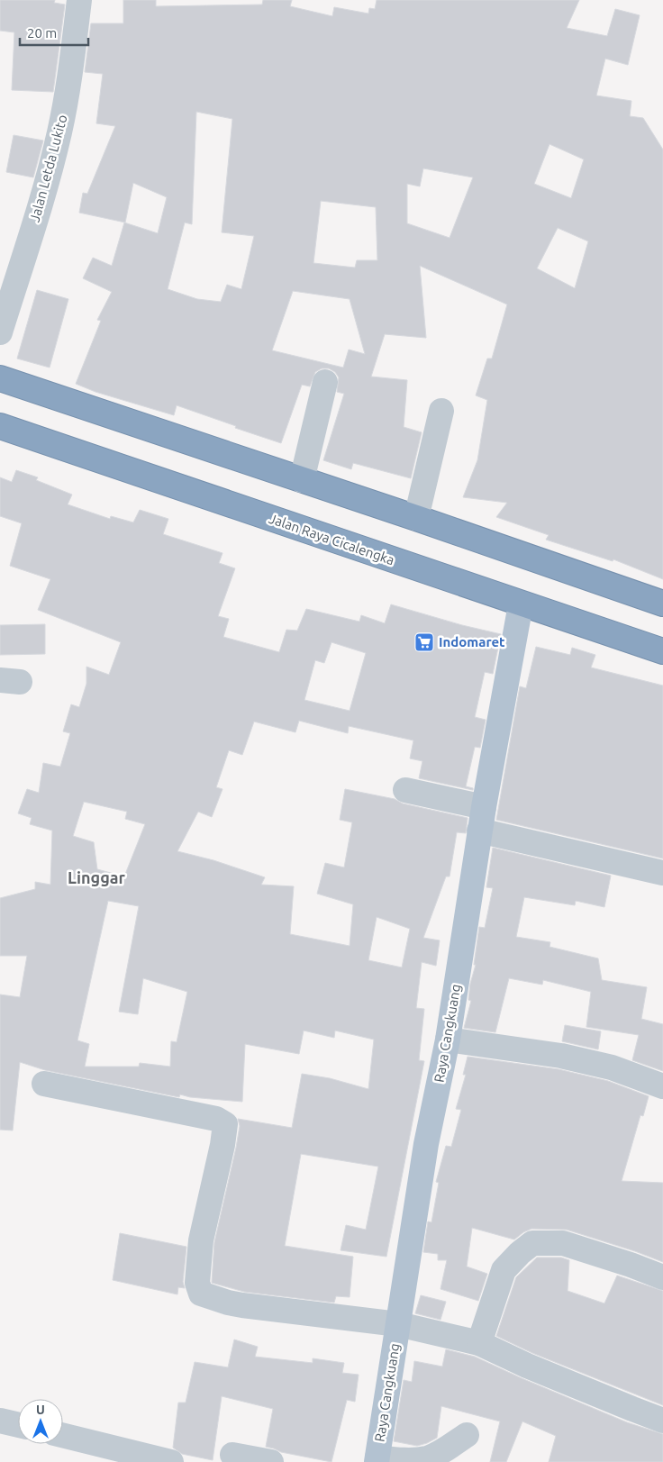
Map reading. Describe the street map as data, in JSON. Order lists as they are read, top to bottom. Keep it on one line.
{"streets":{"highway":["Jalan Raya Cicalengka"],"main road":["Raya Cangkuang"],"street":["Jalan Letda Lukito"]},"crossings":[["Jalan Raya Cicalengka","Raya Cangkuang"]],"districts":["Linggar"],"places":{"supermarket":["Indomaret"]},"scale_bar":"20 m","north":"top"}
